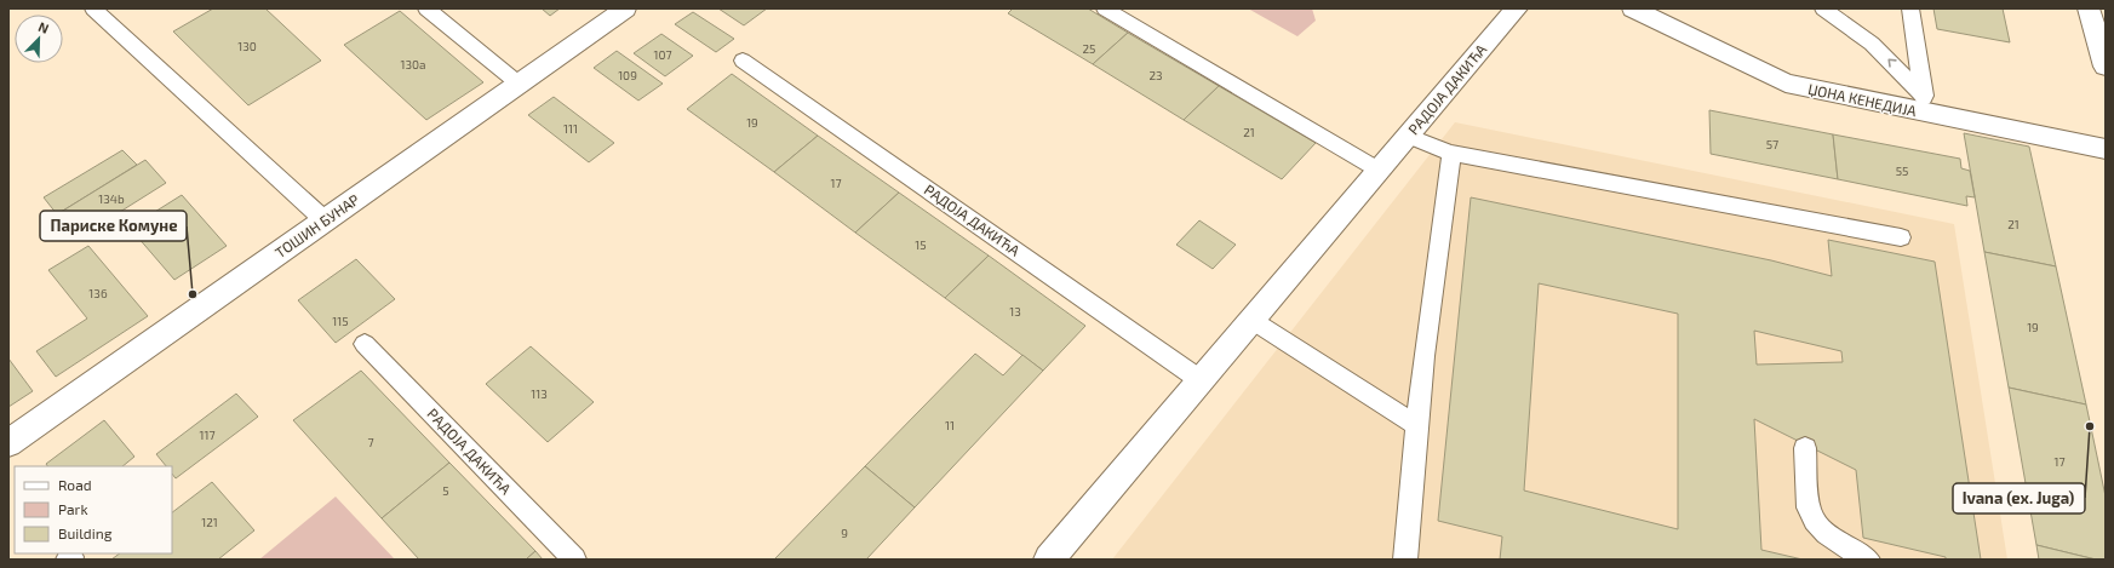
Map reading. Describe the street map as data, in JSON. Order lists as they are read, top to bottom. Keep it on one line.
{"streets":{"street":["РАДОЈА ДАКИЋА","ЏОНА КЕНЕДИЈА","ТОШИН БУНАР"]},"places":["Париске Комуне","Ivana (ex. Juga)"],"house_numbers":["130","25","107","130a","109","23","19","111","21","57","55","17","134b","21","15","136","13","115","19","113","11","117","7","17","5","121","9"],"legend":["Road","Park","Building"],"north":"top right"}
